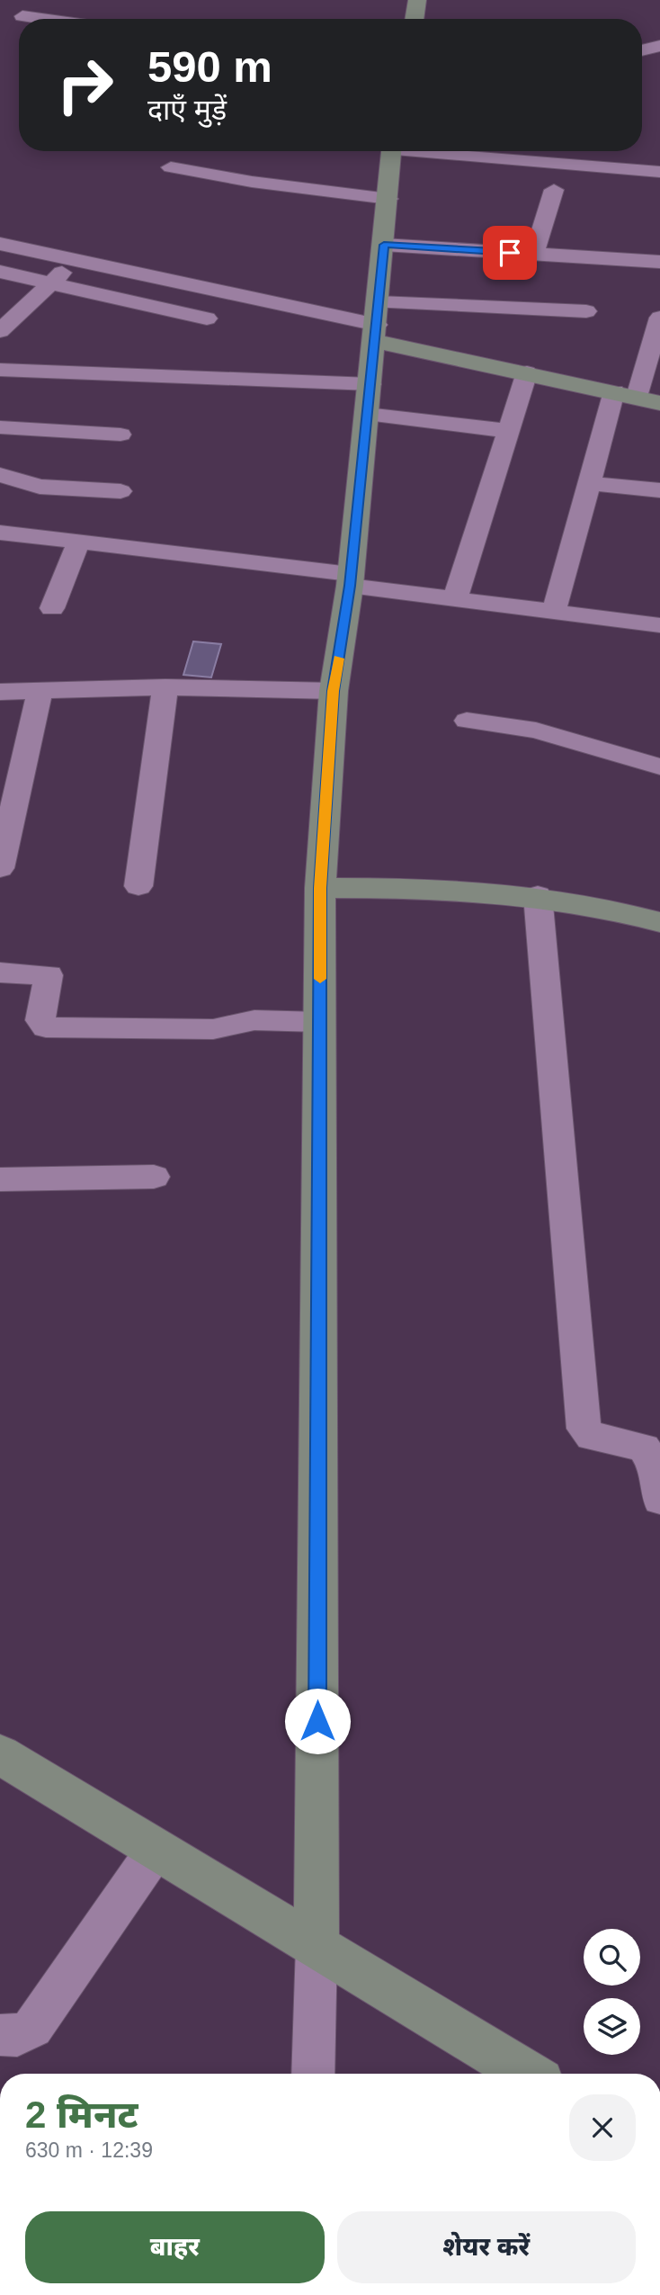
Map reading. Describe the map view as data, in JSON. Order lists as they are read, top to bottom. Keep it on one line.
{"page":{"turn":["590 m","दाएँ मुड़ें"],"heading":["2 मिनट","630 m · 12:39"],"buttons":["बाहर","शेयर करें"]}}
